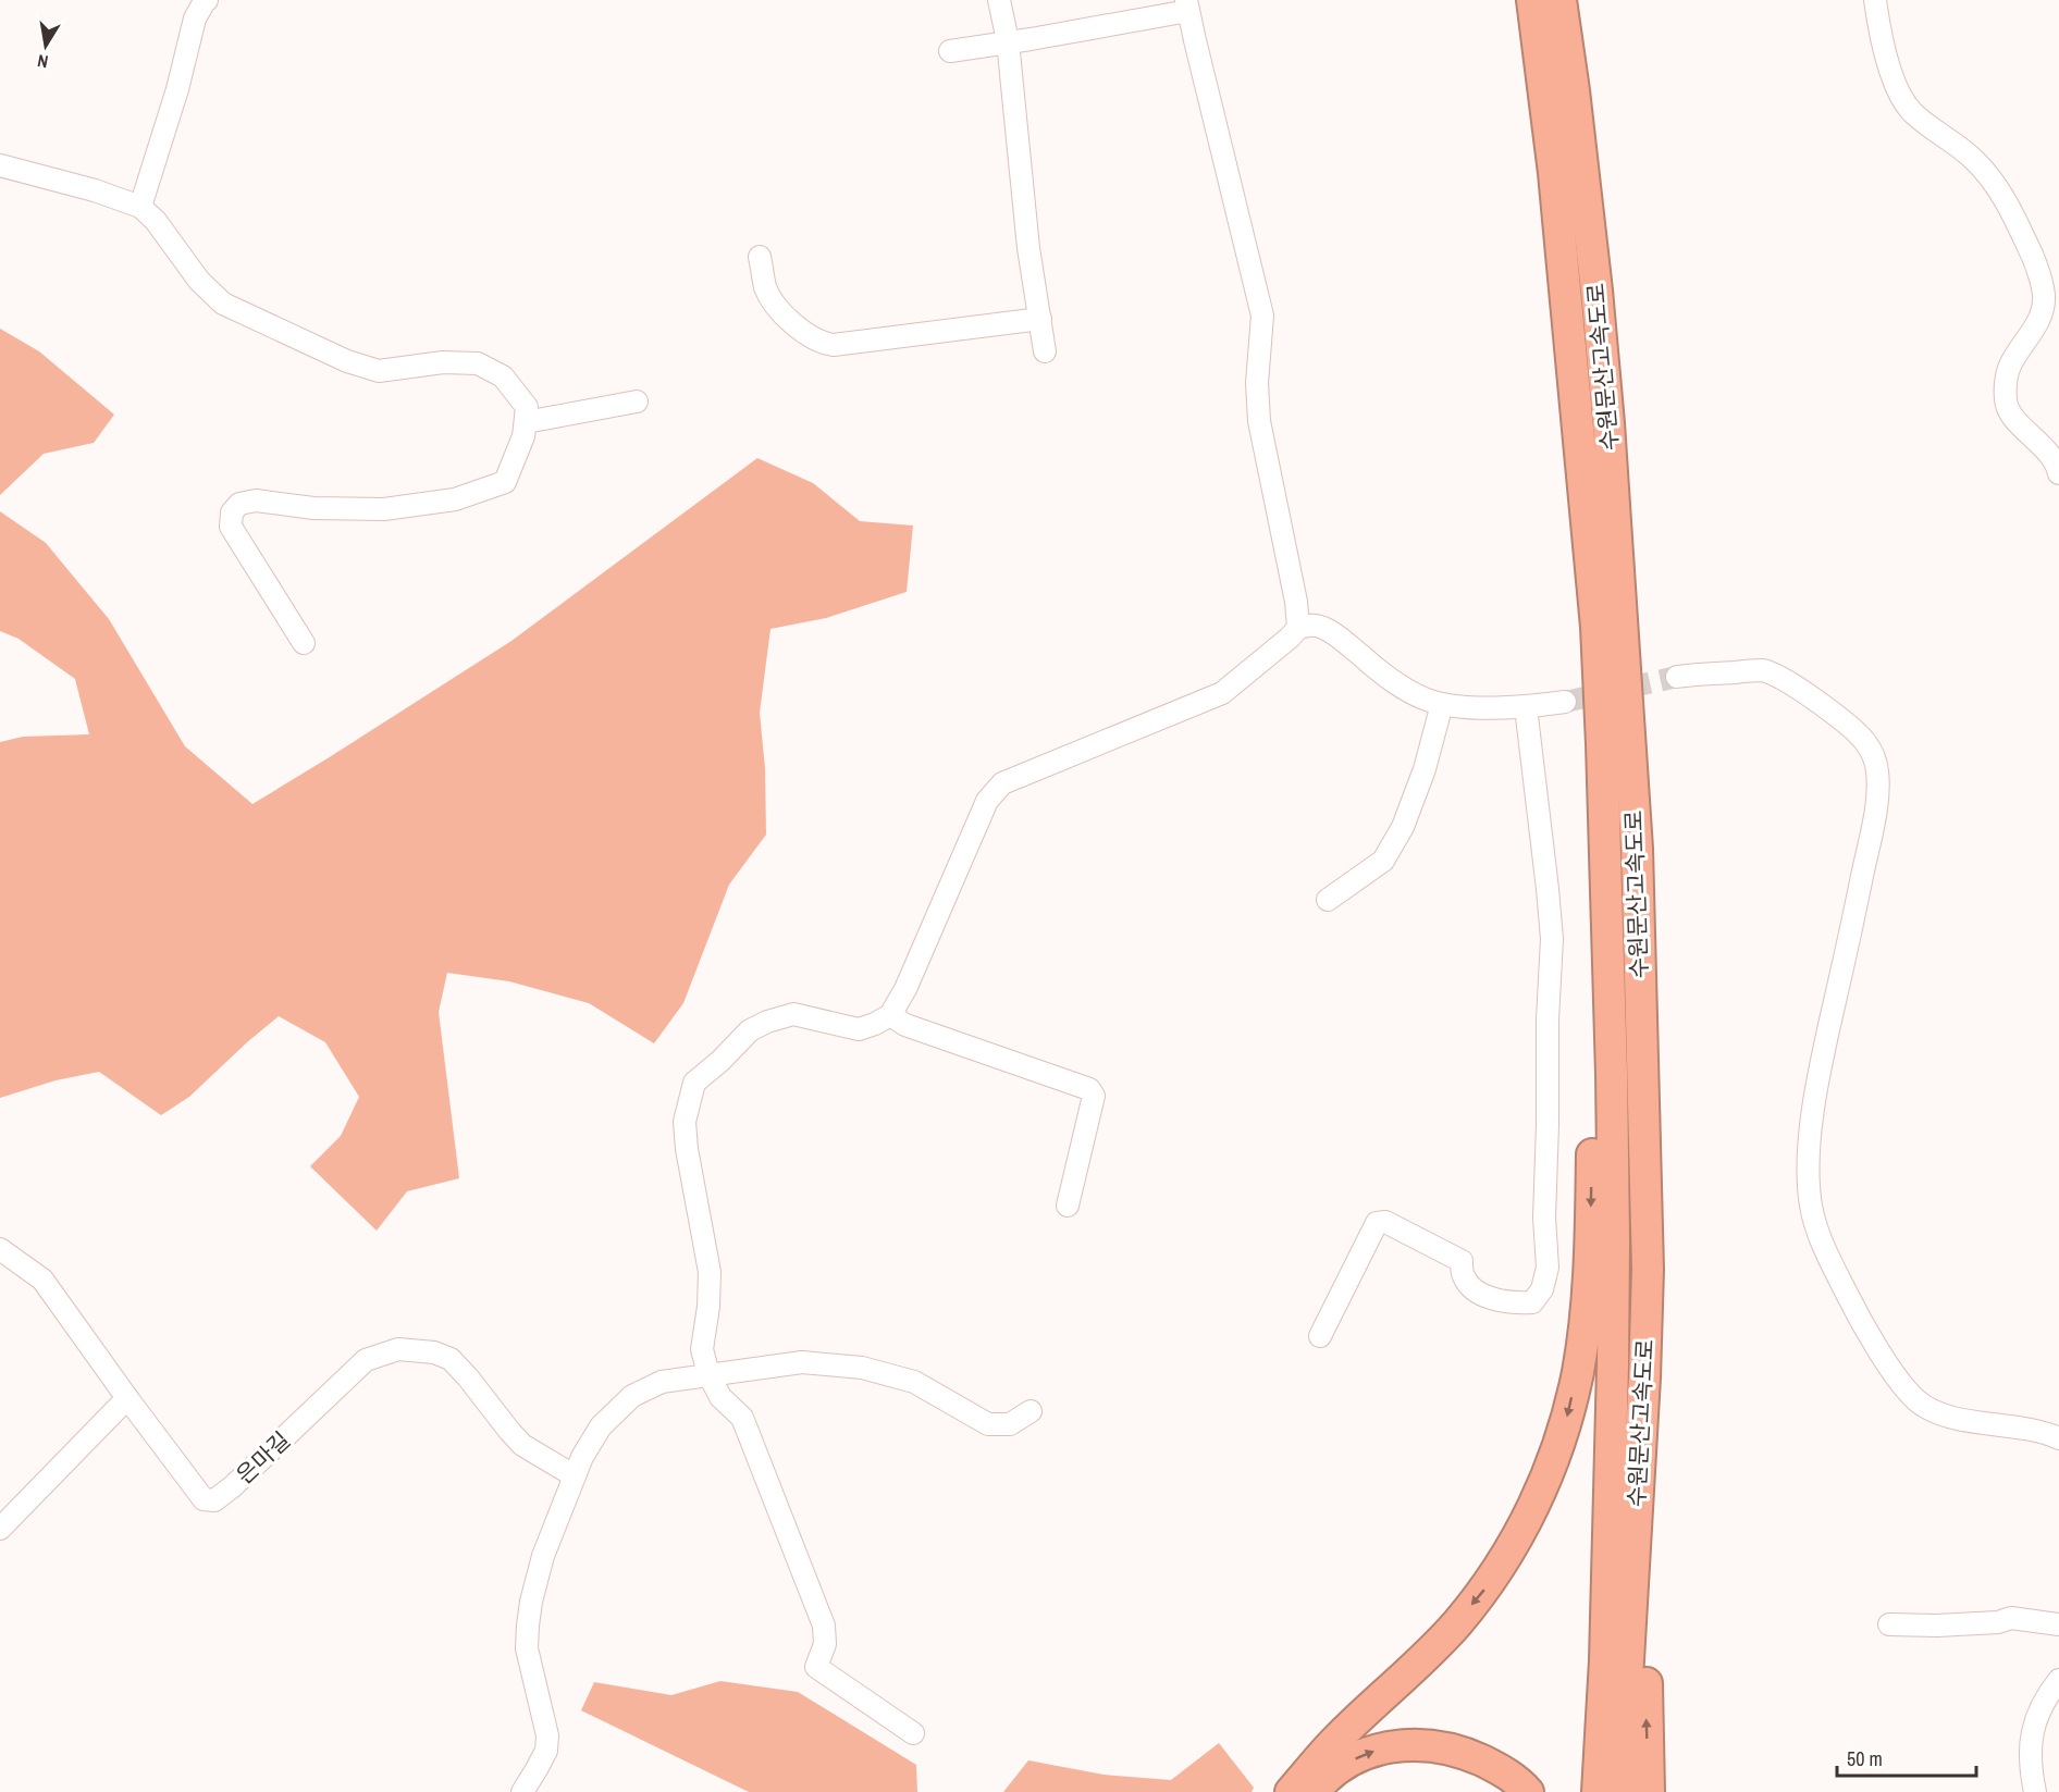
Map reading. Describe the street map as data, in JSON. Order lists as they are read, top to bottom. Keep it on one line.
{"streets":{"highway":["수원문산고속도로"],"street":["은마길"]},"scale_bar":"50 m","north":"bottom"}
